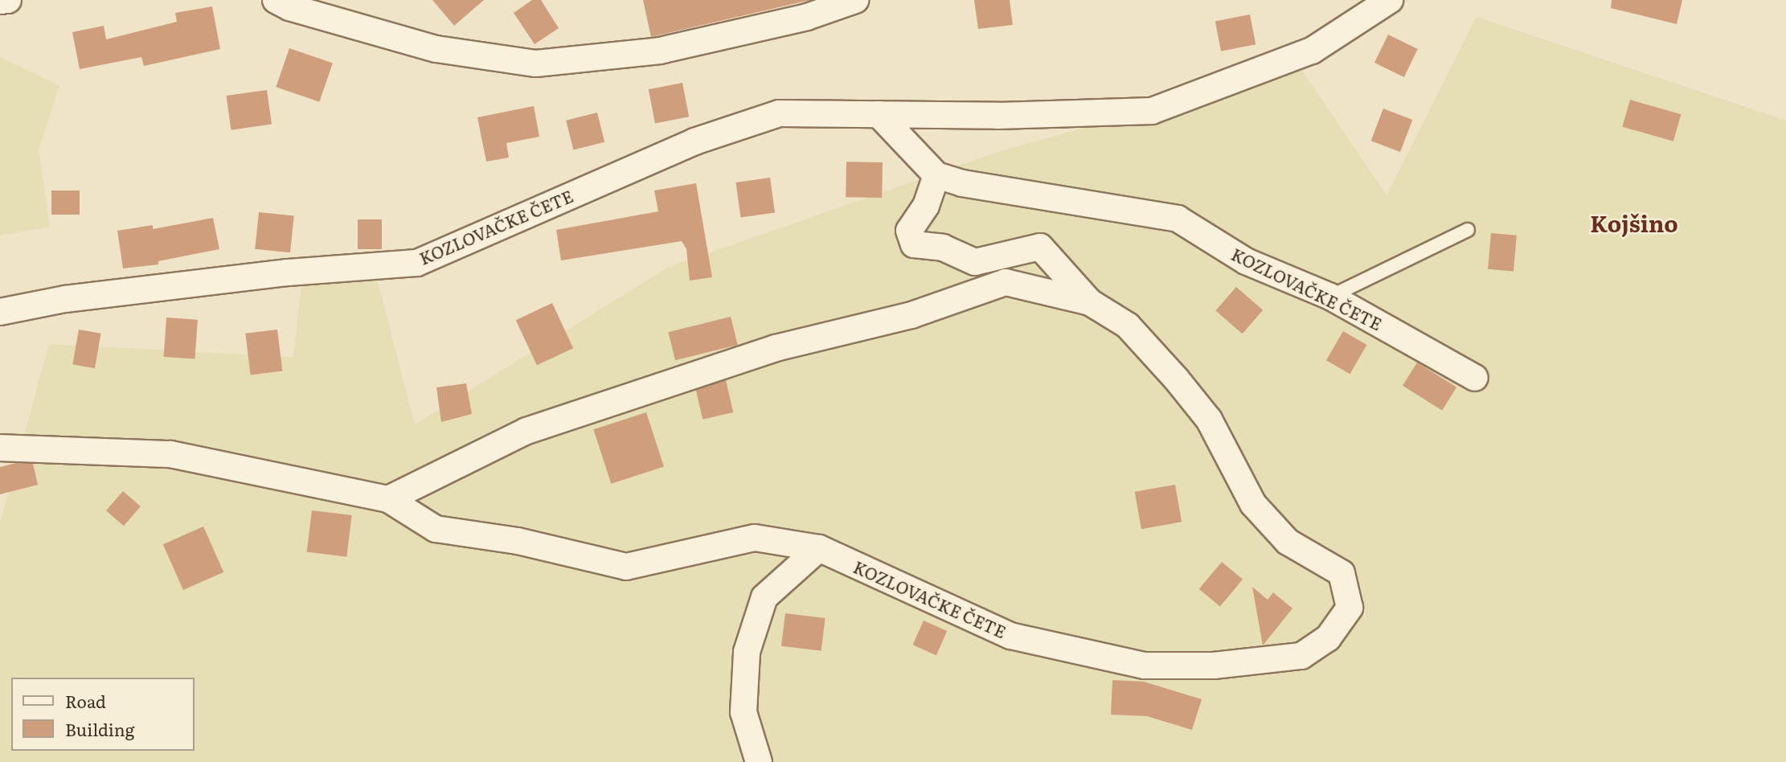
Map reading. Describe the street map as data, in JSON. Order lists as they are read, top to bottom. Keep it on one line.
{"streets":{"street":["KOZLOVAČKE ČETE"]},"districts":["Kojšino"],"legend":["Road","Building"]}
